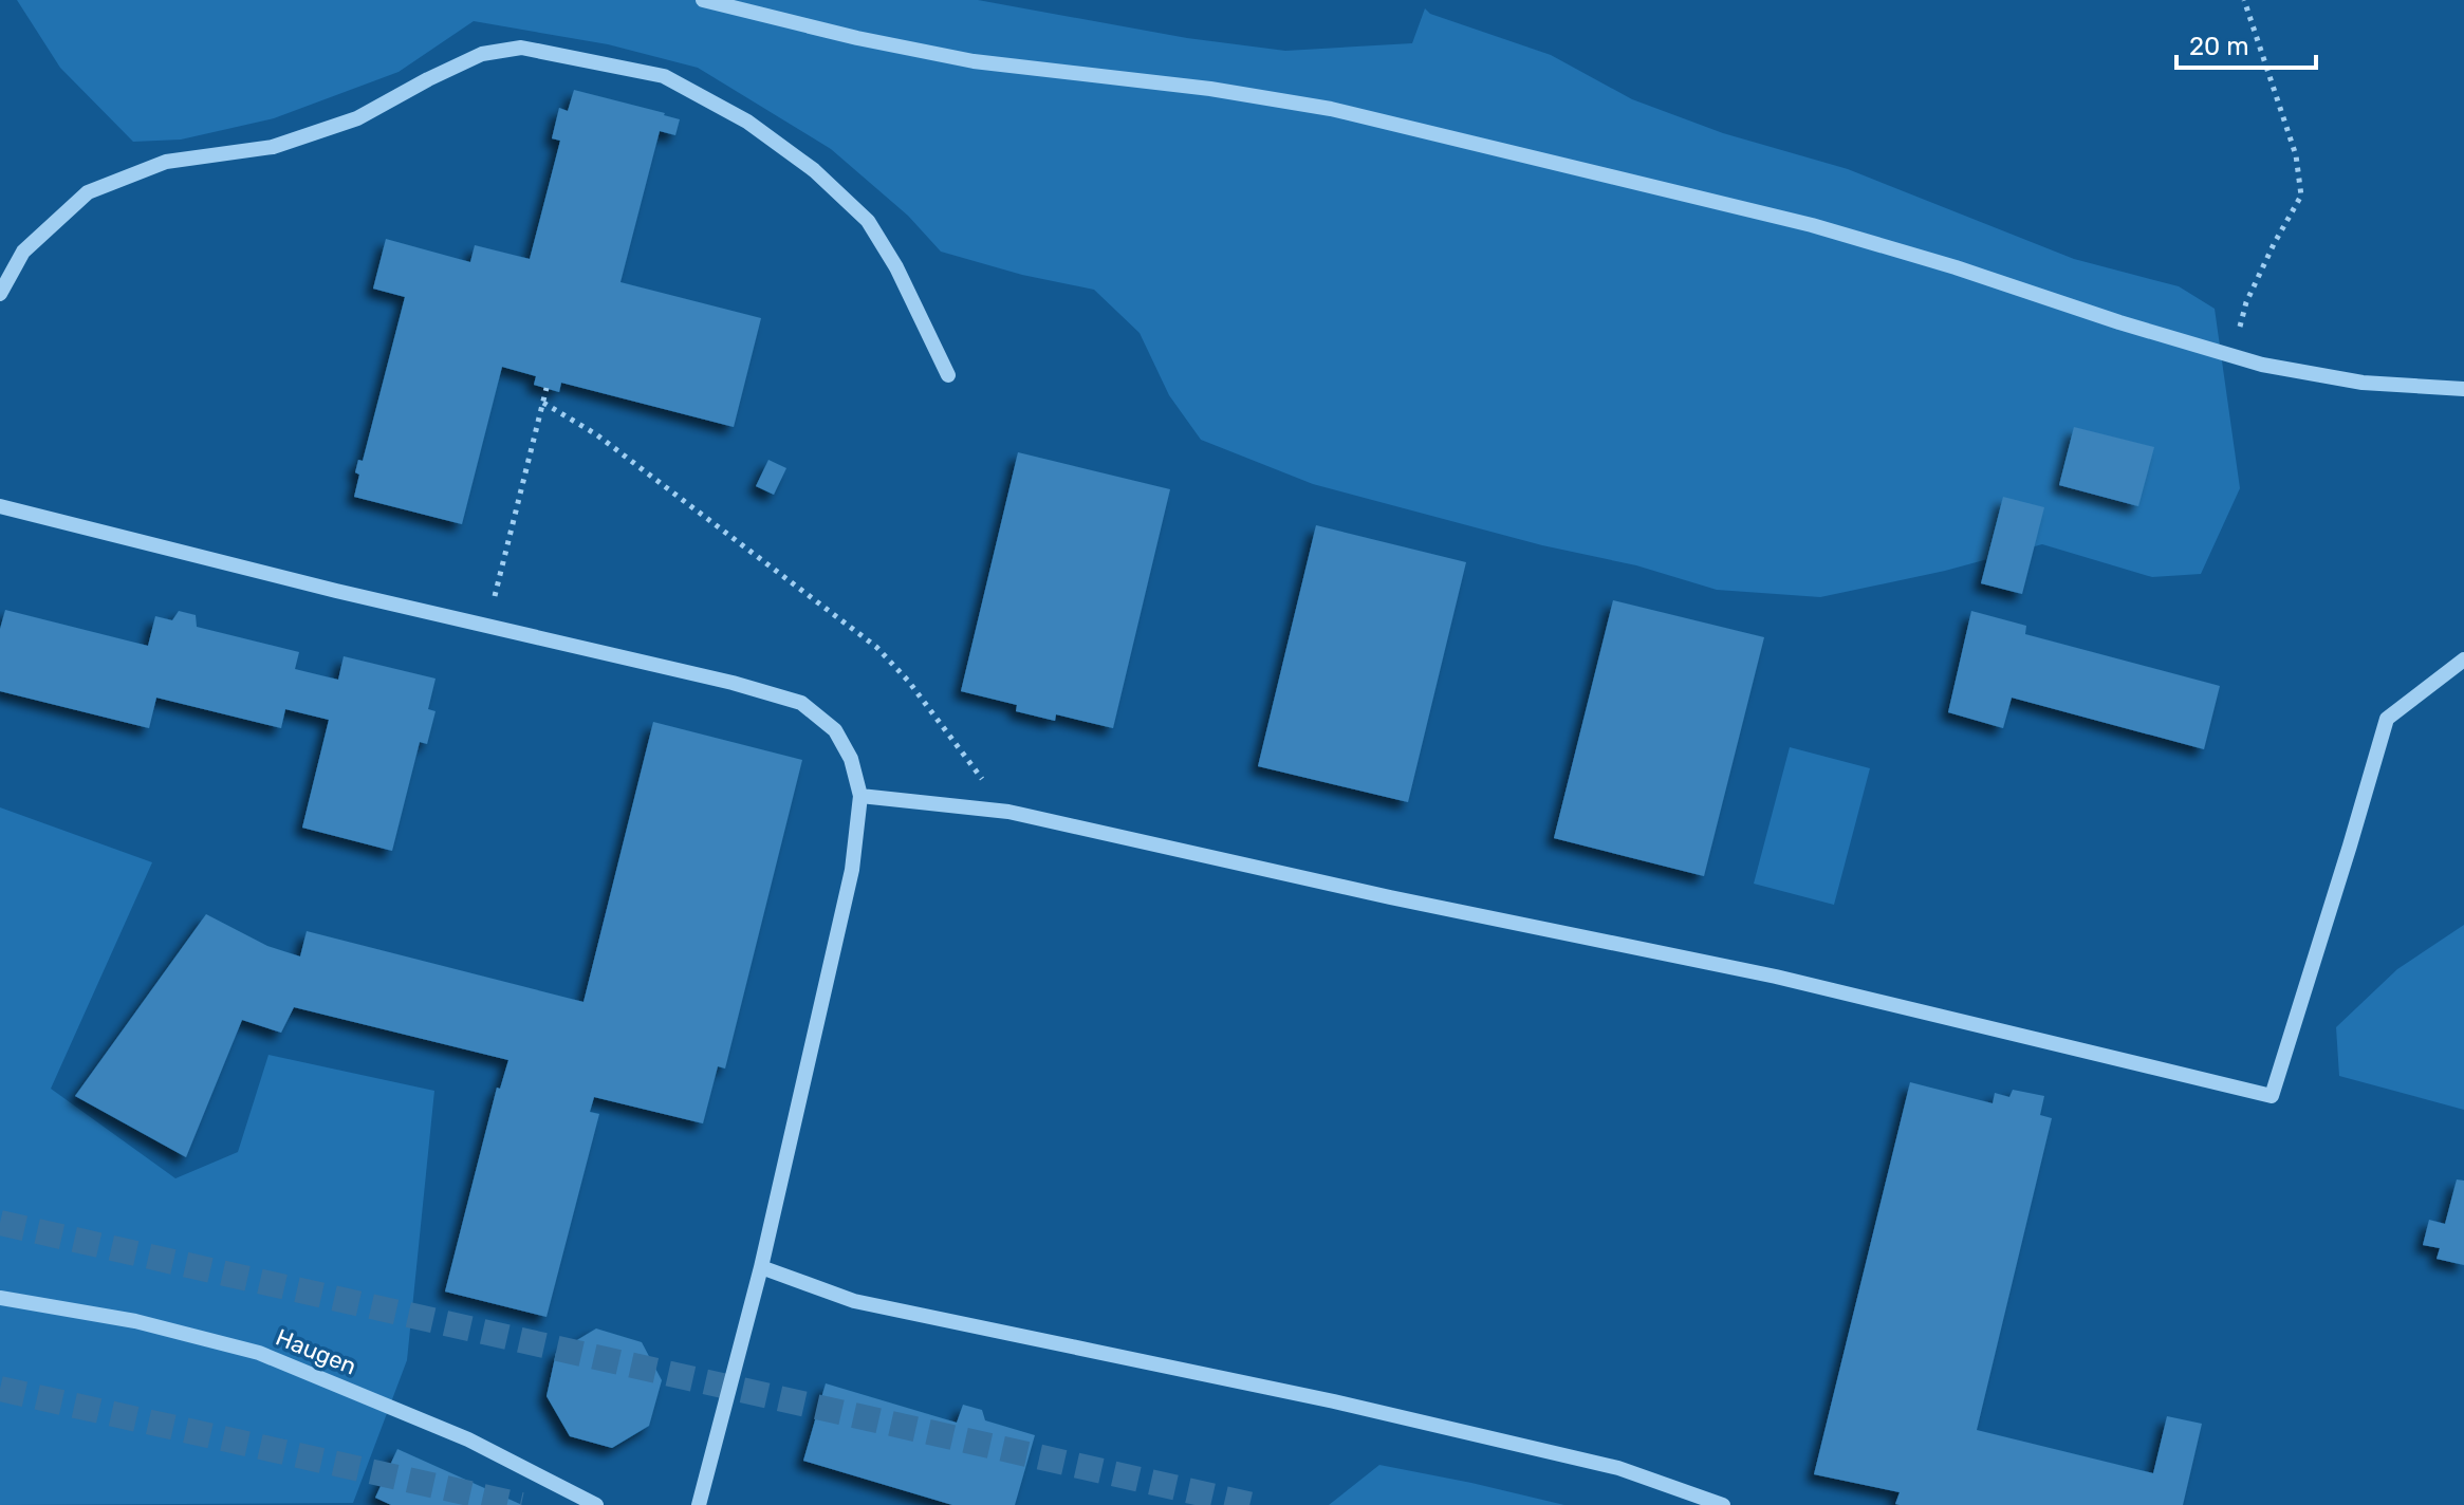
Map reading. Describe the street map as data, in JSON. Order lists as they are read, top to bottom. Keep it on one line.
{"streets":{"street":["Haugen"]},"scale_bar":"20 m"}
